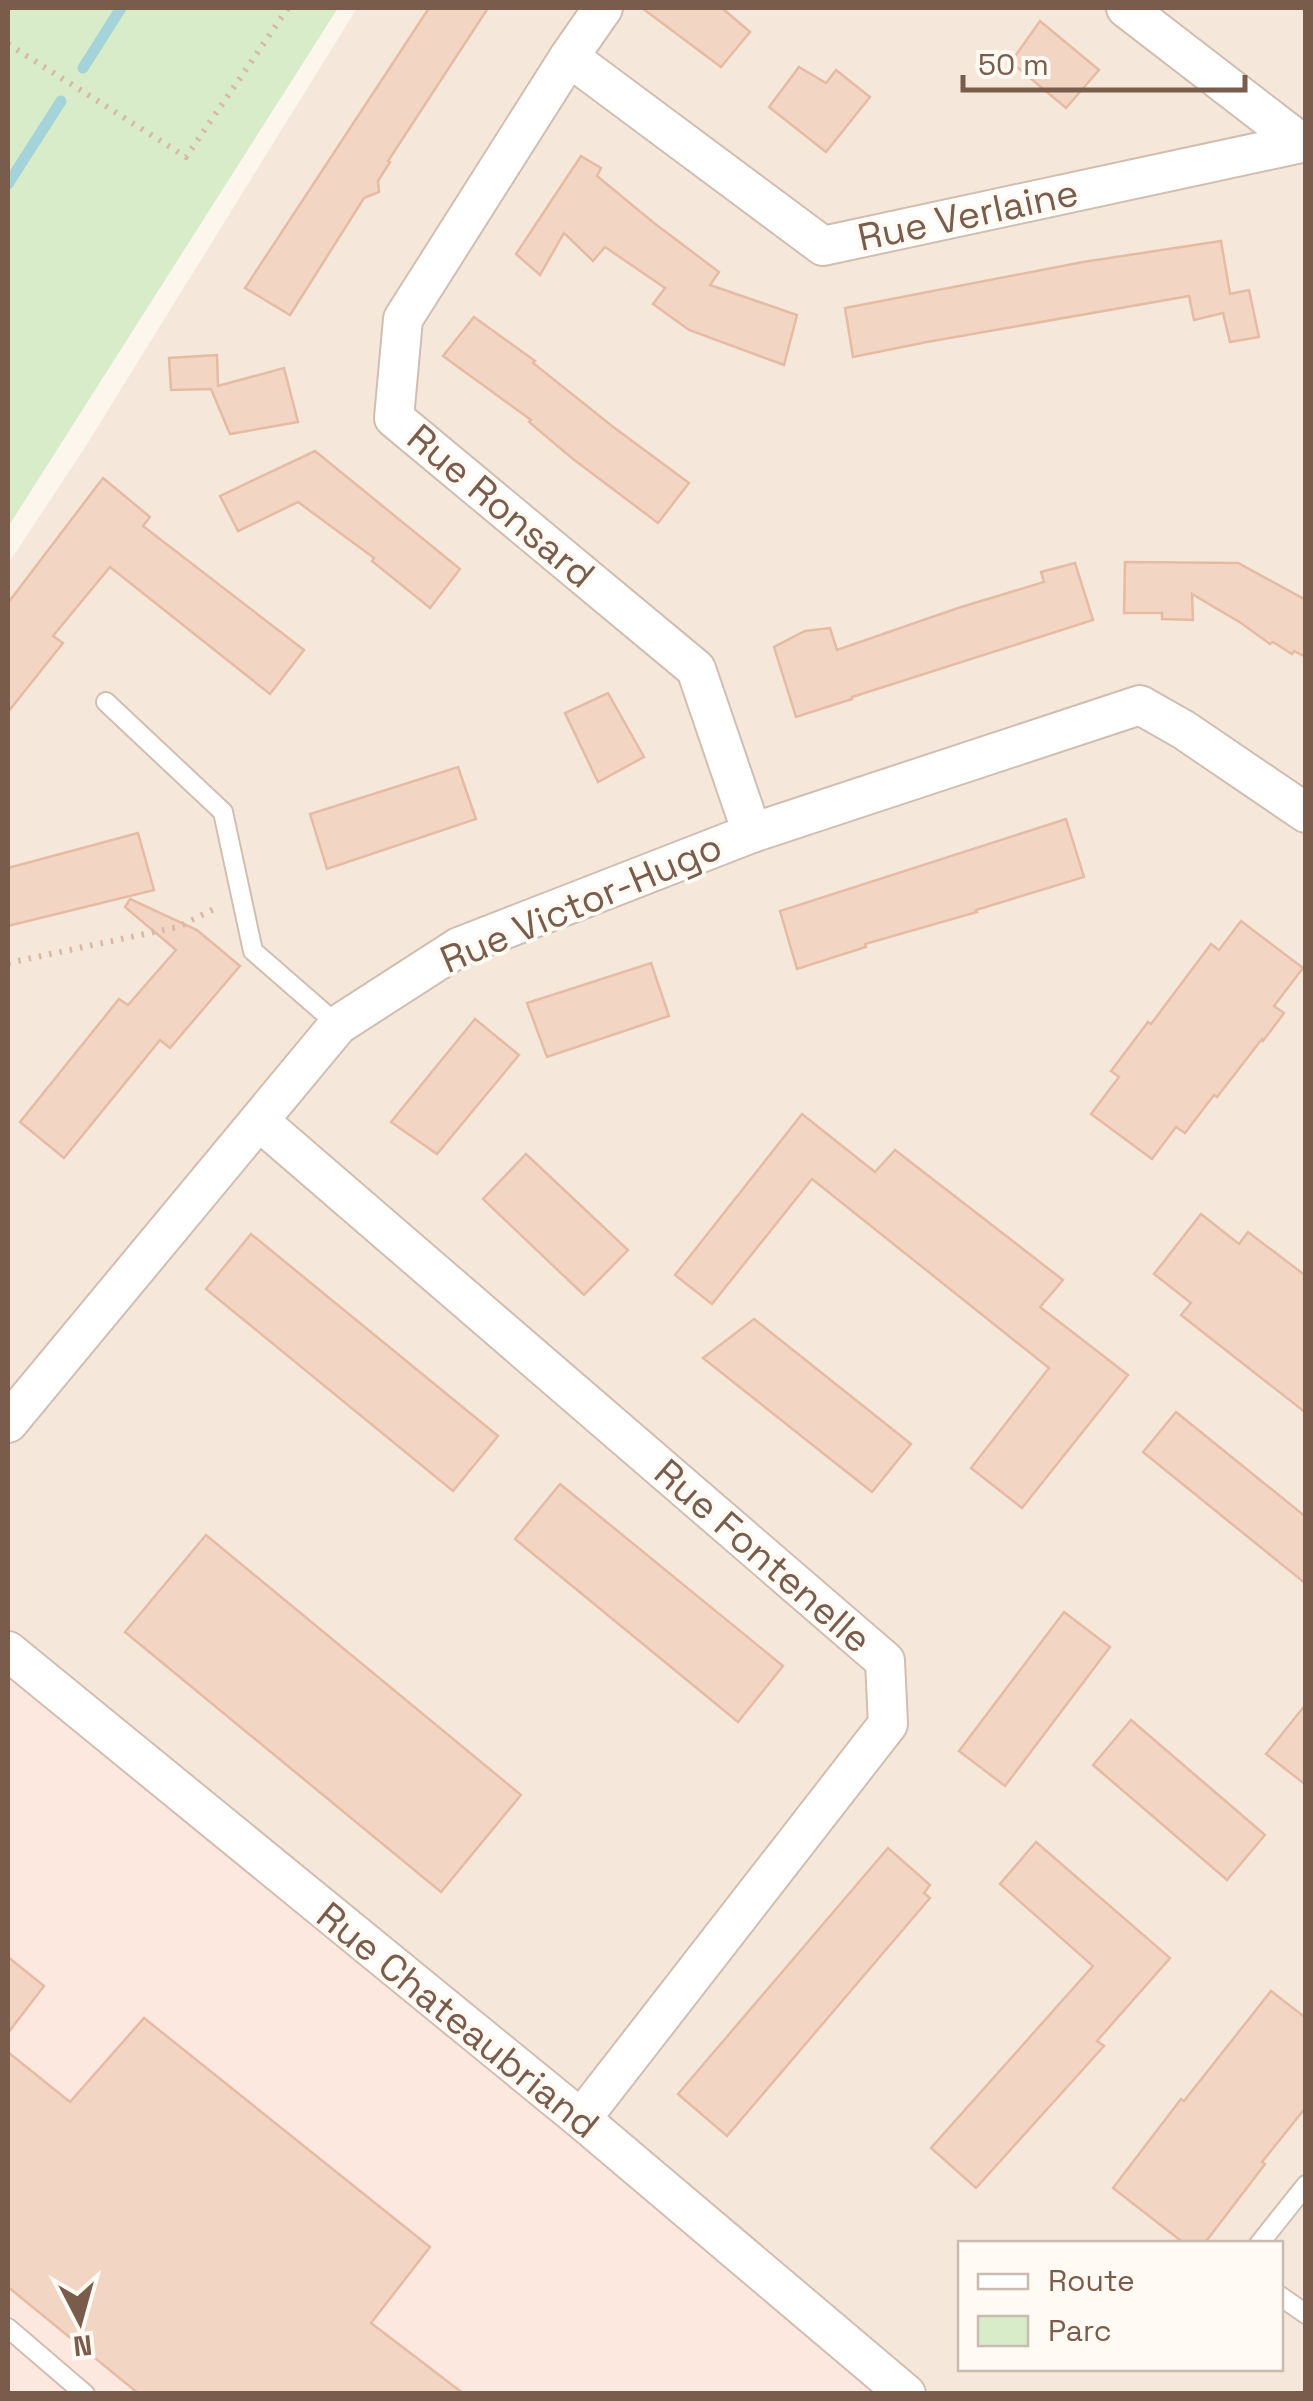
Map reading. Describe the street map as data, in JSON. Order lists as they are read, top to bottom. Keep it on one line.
{"streets":{"street":["Rue Verlaine","Rue Ronsard","Rue Victor-Hugo","Rue Fontenelle","Rue Chateaubriand"]},"crossings":[["Rue Verlaine","Rue Ronsard"],["Rue Ronsard","Rue Victor-Hugo"],["Rue Victor-Hugo","Rue Fontenelle"],["Rue Fontenelle","Rue Chateaubriand"]],"legend":["Route","Parc"],"scale_bar":"50 m","north":"bottom"}
